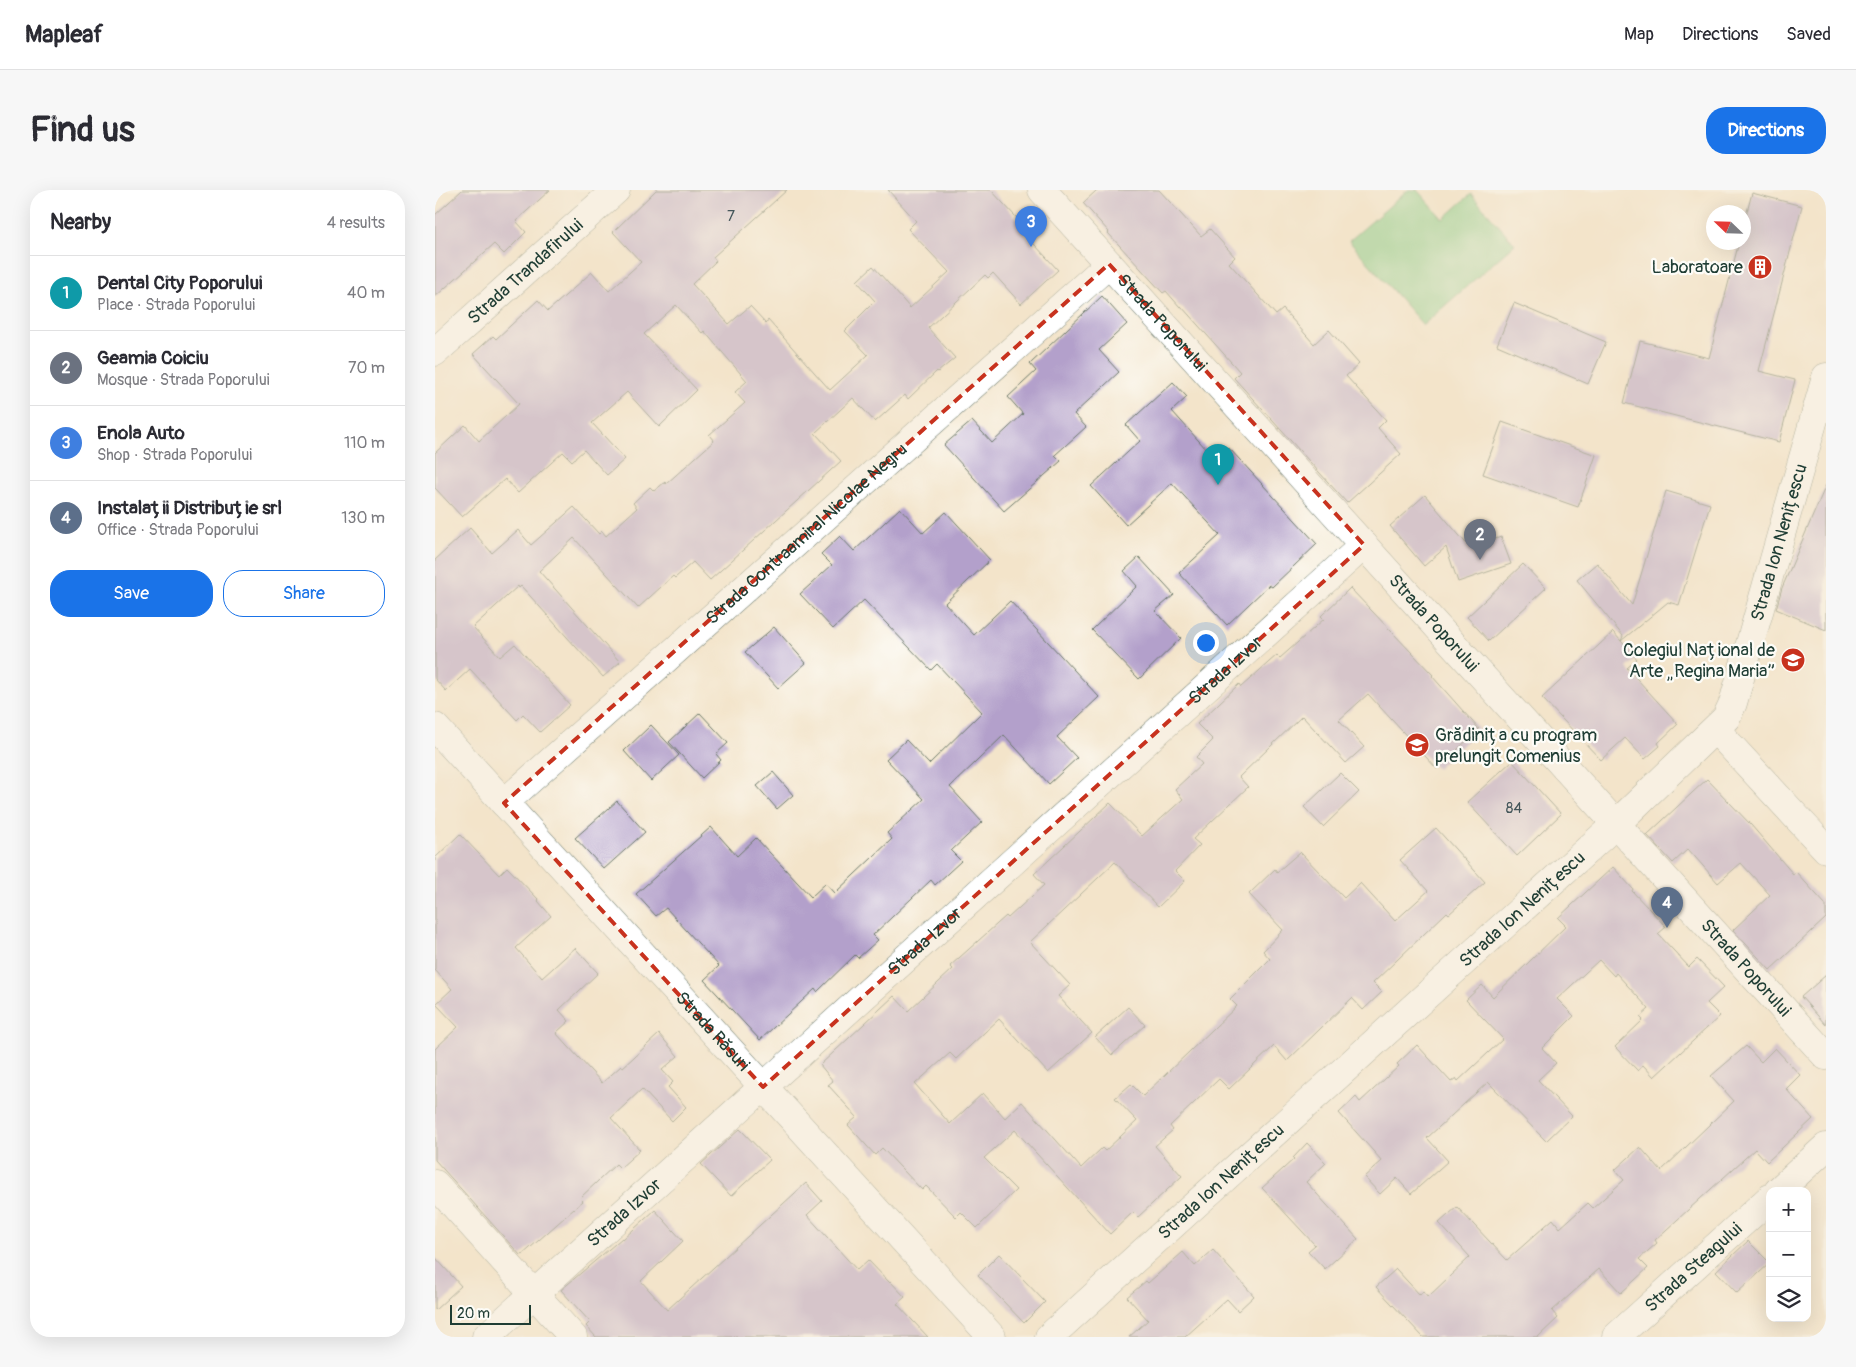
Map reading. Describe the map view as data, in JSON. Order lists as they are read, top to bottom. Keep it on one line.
{"streets":{"street":["Strada Trandafirului","Strada Poporului","Strada Contraamiral Nicolae Negru","Strada Ion Nenițescu","Strada Izvor","Strada Răsuri","Strada Steagului"]},"crossings":[["Strada Poporului","Strada Contraamiral Nicolae Negru"],["Strada Poporului","Strada Ion Nenițescu"],["Strada Poporului","Strada Izvor"],["Strada Contraamiral Nicolae Negru","Strada Răsuri"],["Strada Izvor","Strada Răsuri"]],"places":{"building":["Laboratoare"],"school or university":["Colegiul Național de Arte „Regina Maria”","Grădinița cu program prelungit Comenius"]},"house_numbers":["7","84"],"scale_bar":"20 m","north":"top left","page":{"header":"Mapleaf","nav":["Map","Directions","Saved"],"buttons":["Directions",["Save","Share"]],"title":"Find us","heading":["Nearby","4 results"],"pins":["3","1","2","4"],"list":[{"mark":"1","name":"Dental City Poporului","note":"Place · Strada Poporului","value":"40 m"},{"mark":"2","name":"Geamia Coiciu","note":"Mosque · Strada Poporului","value":"70 m"},{"mark":"3","name":"Enola Auto","note":"Shop · Strada Poporului","value":"110 m"},{"mark":"4","name":"Instalații Distribuție srl","note":"Office · Strada Poporului","value":"130 m"}],"map_buttons":["+","−"],"scale":"20 m"}}
